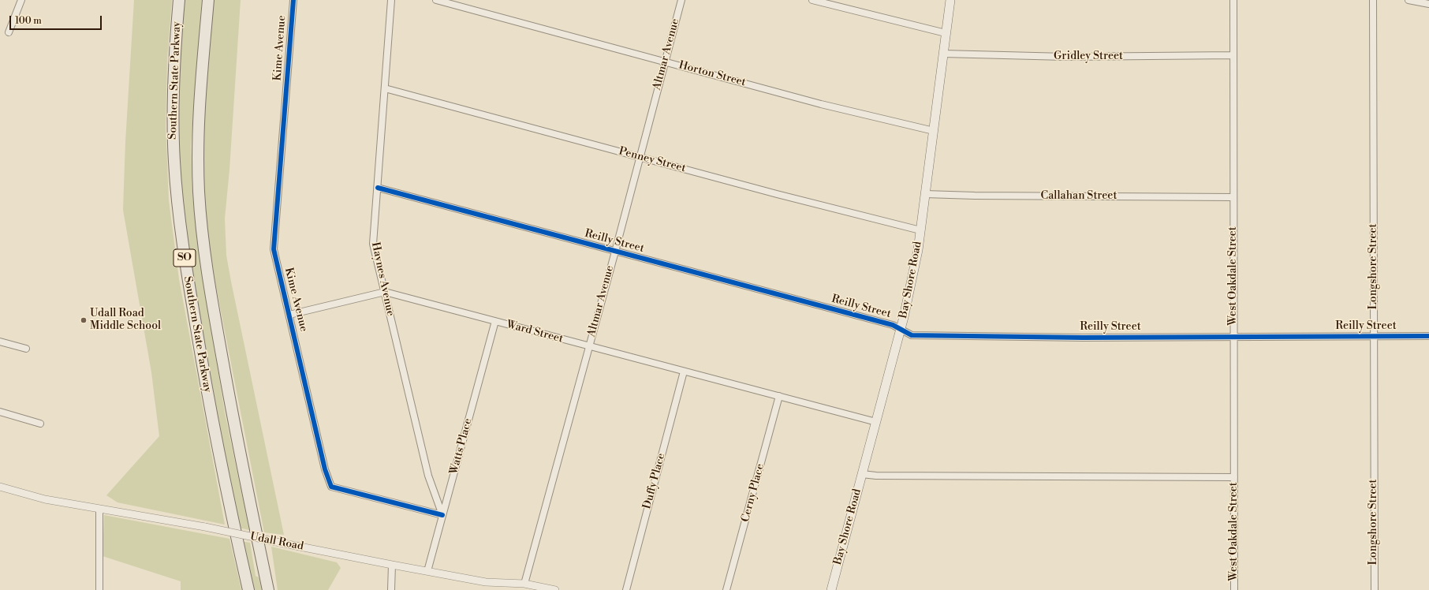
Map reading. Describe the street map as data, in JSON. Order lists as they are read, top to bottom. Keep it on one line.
{"streets":{"highway":["Southern State Parkway","SO"],"main road":["Bay Shore Road"],"street":["Kime Avenue","Altmar Avenue","Gridley Street","Horton Street","Penney Street","Callahan Street","Reilly Street","Longshore Street","West Oakdale Street","Haynes Avenue","Ward Street","Watts Place","Duffy Place","Cerny Place","Udall Road"]},"crossings":[["Kime Avenue","Haynes Avenue"],["Kime Avenue","Ward Street"],["Kime Avenue","Watts Place"],["Altmar Avenue","Horton Street"],["Altmar Avenue","Penney Street"],["Altmar Avenue","Reilly Street"],["Altmar Avenue","Ward Street"],["Altmar Avenue","Udall Road"],["Gridley Street","West Oakdale Street"],["Gridley Street","Bay Shore Road"],["Horton Street","Bay Shore Road"],["Penney Street","Haynes Avenue"],["Penney Street","Bay Shore Road"],["Callahan Street","West Oakdale Street"],["Callahan Street","Bay Shore Road"],["Reilly Street","Longshore Street"],["Reilly Street","West Oakdale Street"],["Reilly Street","Haynes Avenue"],["Reilly Street","Bay Shore Road"],["Haynes Avenue","Ward Street"],["Haynes Avenue","Watts Place"],["Bay Shore Road","Ward Street"],["Ward Street","Watts Place"],["Ward Street","Duffy Place"],["Ward Street","Cerny Place"],["Watts Place","Udall Road"]],"places":["Udall Road Middle School"],"scale_bar":"100 m"}
